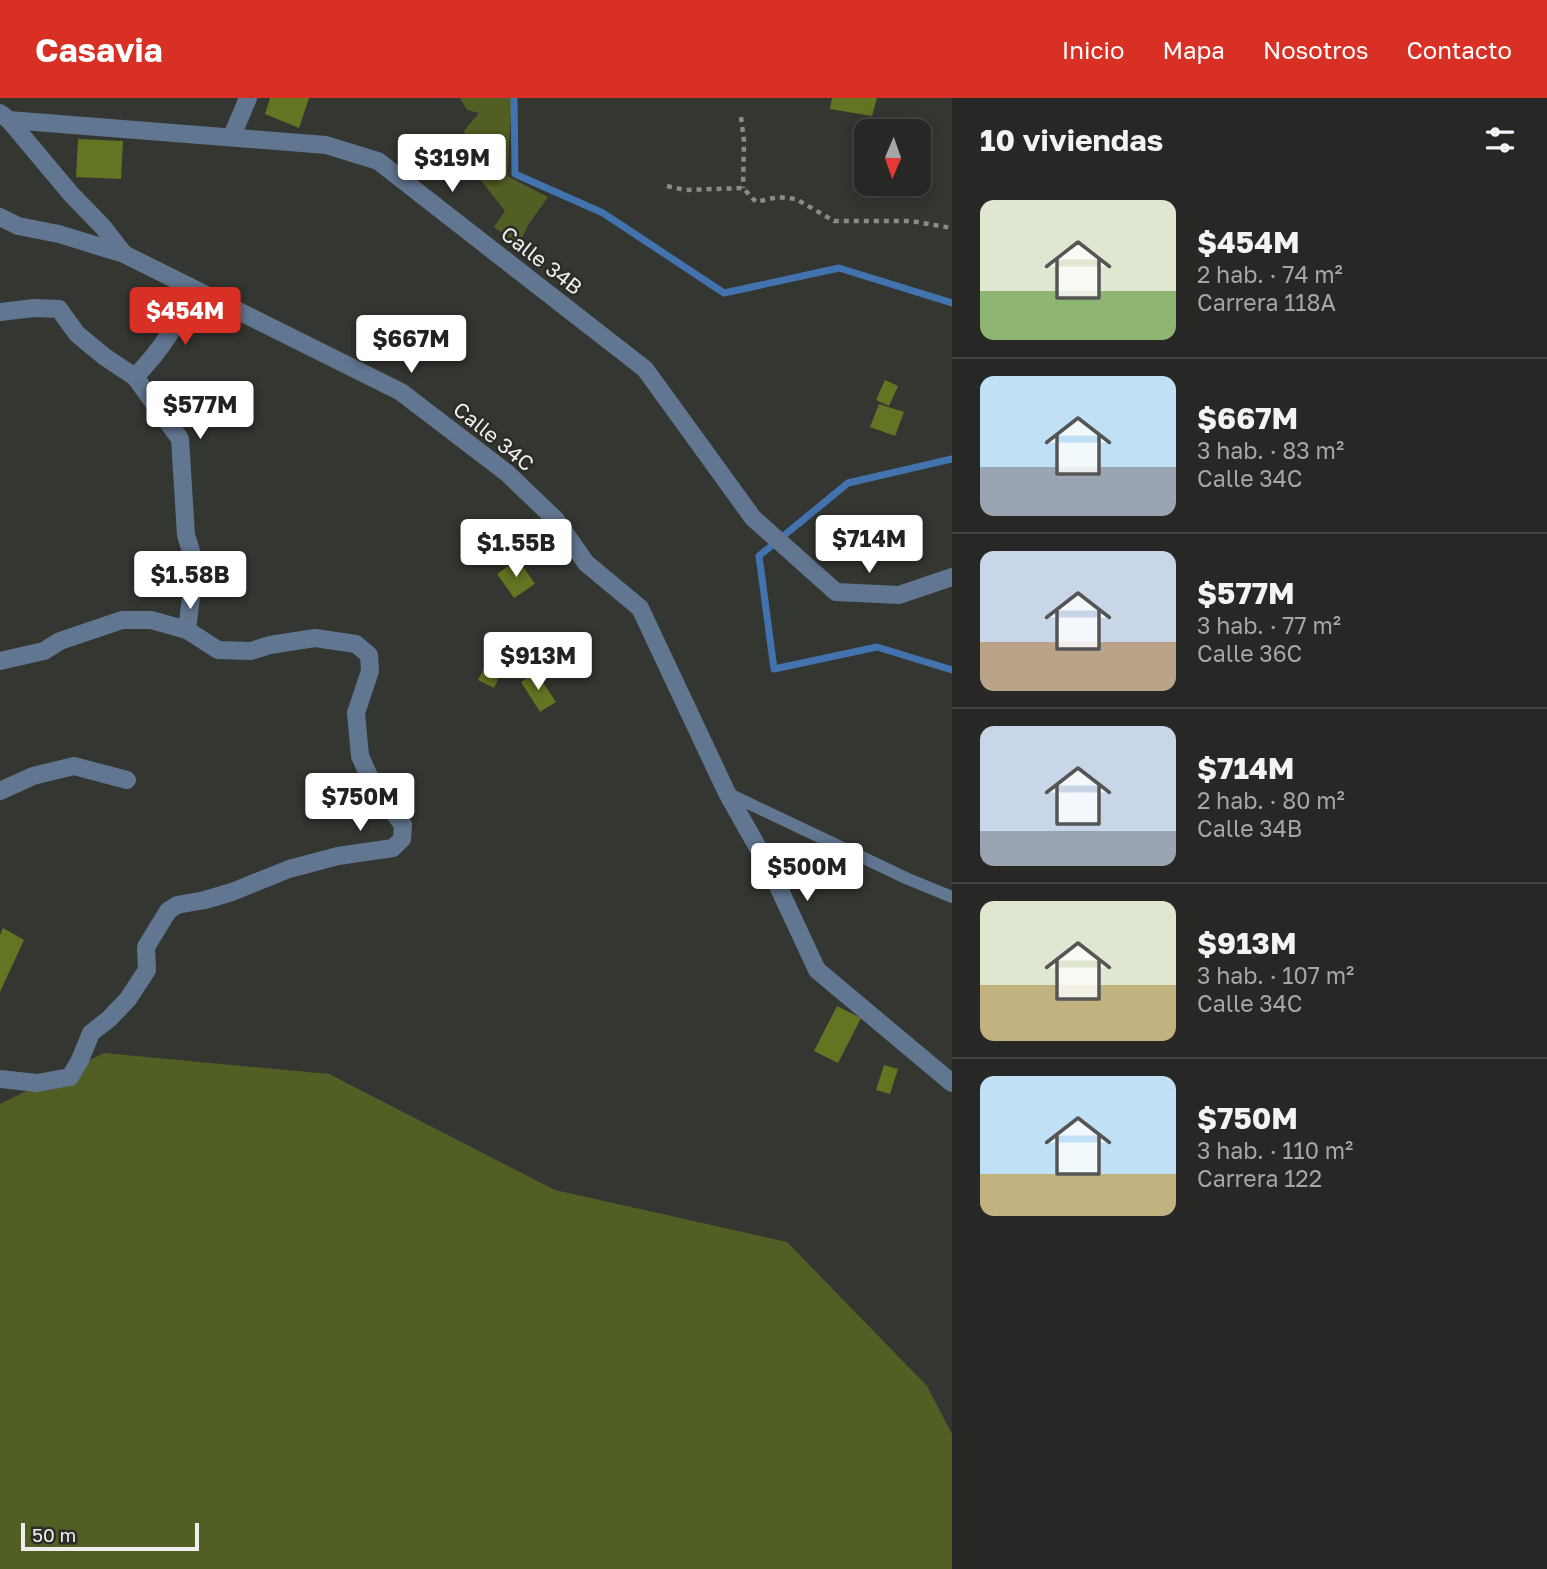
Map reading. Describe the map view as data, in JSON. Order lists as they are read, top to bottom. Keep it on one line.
{"streets":{"street":["Calle 34B","Calle 34C"]},"crossings":[["Calle 34B","Calle 34C"]],"scale_bar":"50 m","north":"bottom","page":{"header":"Casavia","nav":["Inicio","Mapa","Nosotros","Contacto"],"heading":"10 viviendas","price":["$319M","$454M","$667M","$577M","$714M","$1.55B","$1.58B","$913M","$750M","$500M"],"list":[{"name":"$454M","note":"2 hab. · 74 m² · Carrera 118A"},{"name":"$667M","note":"3 hab. · 83 m² · Calle 34C"},{"name":"$577M","note":"3 hab. · 77 m² · Calle 36C"},{"name":"$714M","note":"2 hab. · 80 m² · Calle 34B"},{"name":"$913M","note":"3 hab. · 107 m² · Calle 34C"},{"name":"$750M","note":"3 hab. · 110 m² · Carrera 122"}],"scale":"50 m"}}
